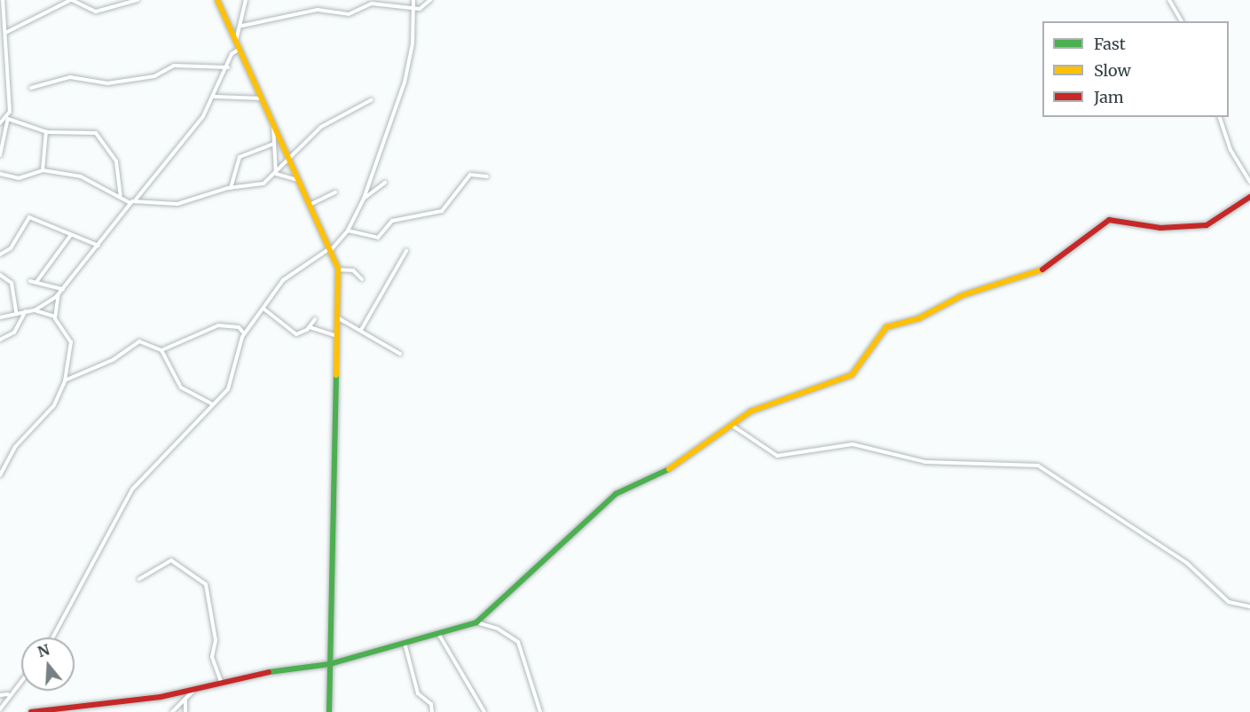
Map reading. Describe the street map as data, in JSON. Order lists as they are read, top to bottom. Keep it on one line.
{"legend":["Fast","Slow","Jam"],"north":"top"}
